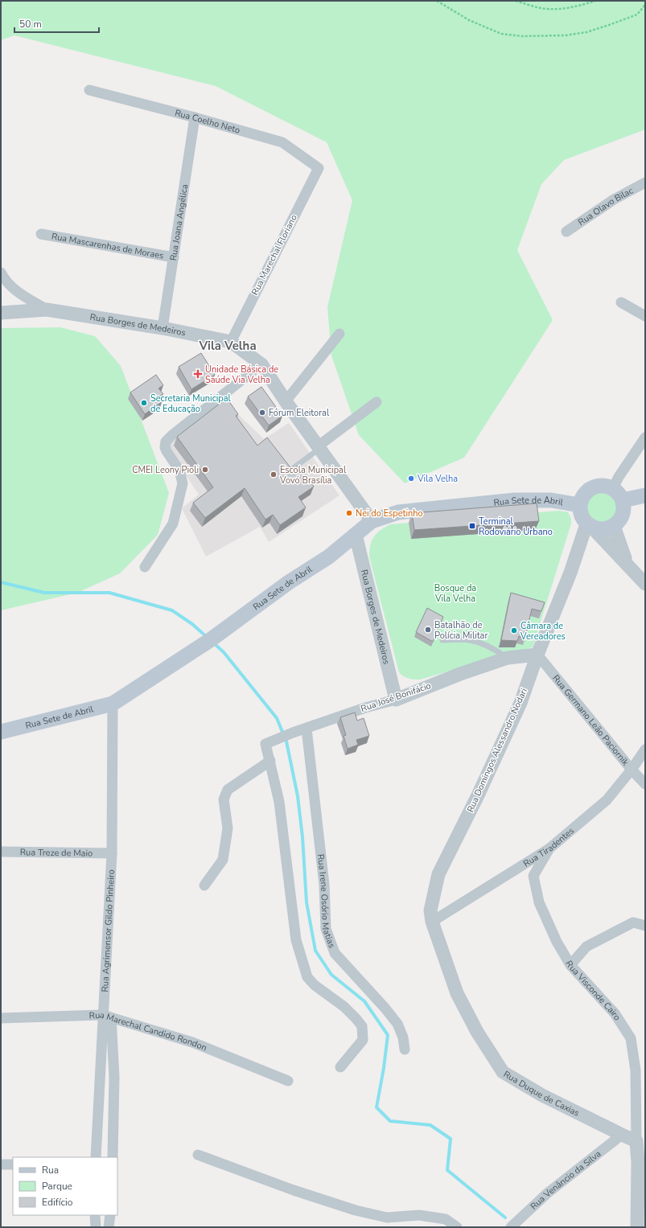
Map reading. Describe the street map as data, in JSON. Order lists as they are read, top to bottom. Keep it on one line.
{"streets":{"main road":["Rua Sete de Abril"],"street":["Rua Coelho Neto","Rua Olavo Bilac","Rua Joana Angélica","Rua Mascarenhas de Moraes","Rua Marechal Floriano","Rua Borges de Medeiros","Rua José Bonifácio","Rua Germano Leão Paciornik","Rua Domingos Alessandro Nodari","Rua Tiradentes","Rua Treze de Maio","Rua Irene Osório Matias","Rua Agrimensor Gildo Pinheiro","Rua Visconde Cairo","Rua Marechal Candido Rondon","Rua Duque de Caxias","Rua Venâncio da Silva"]},"crossings":[["Rua Coelho Neto","Rua Joana Angélica"],["Rua Coelho Neto","Rua Marechal Floriano"],["Rua Joana Angélica","Rua Mascarenhas de Moraes"],["Rua Joana Angélica","Rua Borges de Medeiros"],["Rua Marechal Floriano","Rua Borges de Medeiros"],["Rua Borges de Medeiros","Rua Sete de Abril"],["Rua Borges de Medeiros","Rua José Bonifácio"],["Rua Sete de Abril","Rua Domingos Alessandro Nodari"],["Rua Sete de Abril","Rua Agrimensor Gildo Pinheiro"],["Rua José Bonifácio","Rua Germano Leão Paciornik"],["Rua José Bonifácio","Rua Domingos Alessandro Nodari"],["Rua José Bonifácio","Rua Irene Osório Matias"],["Rua Germano Leão Paciornik","Rua Domingos Alessandro Nodari"],["Rua Germano Leão Paciornik","Rua Tiradentes"],["Rua Domingos Alessandro Nodari","Rua Tiradentes"],["Rua Domingos Alessandro Nodari","Rua Duque de Caxias"],["Rua Tiradentes","Rua Visconde Cairo"],["Rua Tiradentes","Rua Duque de Caxias"],["Rua Treze de Maio","Rua Agrimensor Gildo Pinheiro"],["Rua Agrimensor Gildo Pinheiro","Rua Marechal Candido Rondon"],["Rua Visconde Cairo","Rua Duque de Caxias"],["Rua Duque de Caxias","Rua Venâncio da Silva"]],"districts":["Vila Velha"],"parks":["Bosque da Vila Velha"],"places":{"health":["Unidade Básica de Saúde Via Velha"],"other":["Secretaria Municipal de Educação","Fórum Eleitoral","CMEI Leony Pioli","Escola Municipal Vovó Brasília","Vila Velha","Nei do Espetinho","Batalhão de Polícia Militar","Câmara de Vereadores"],"transit":["Terminal Rodoviário Urbano"]},"legend":["Rua","Parque","Edifício"],"scale_bar":"50 m"}
